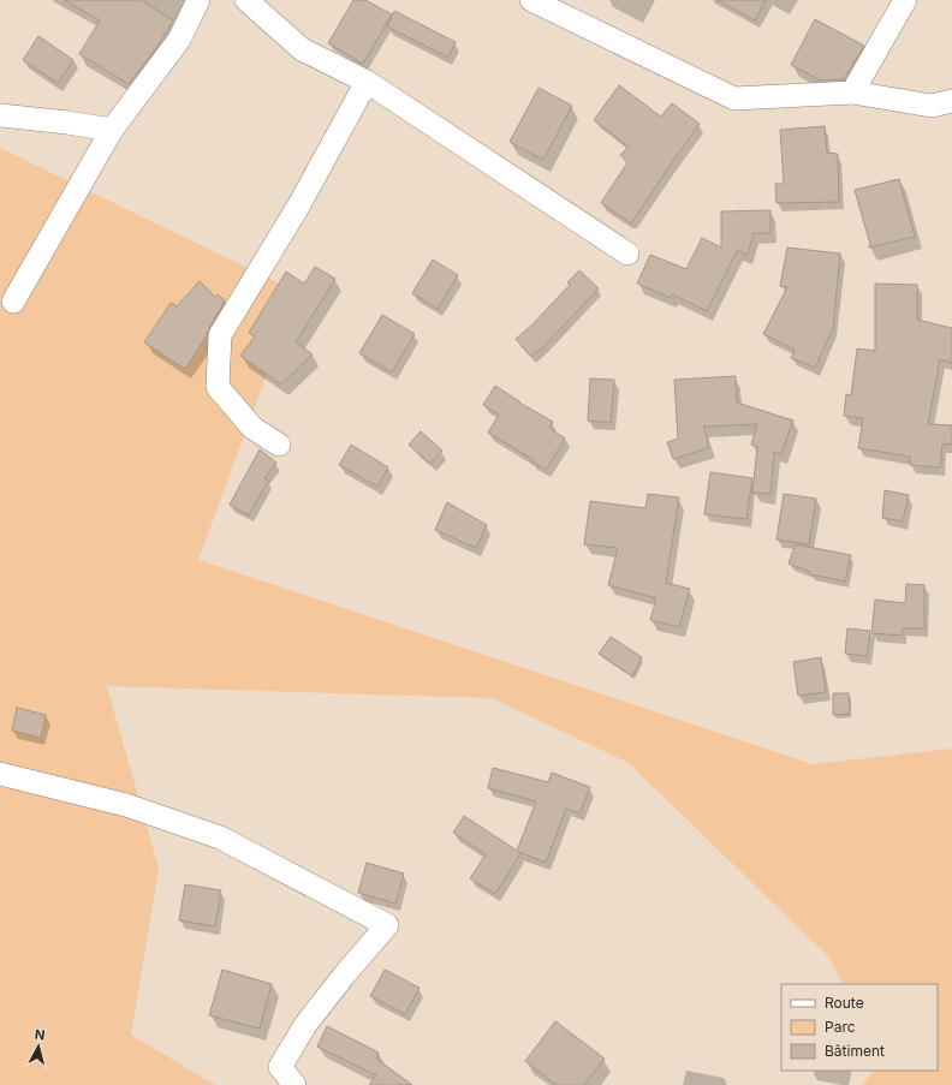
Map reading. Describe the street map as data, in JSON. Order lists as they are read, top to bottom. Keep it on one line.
{"legend":["Route","Parc","Bâtiment"],"north":"top"}
